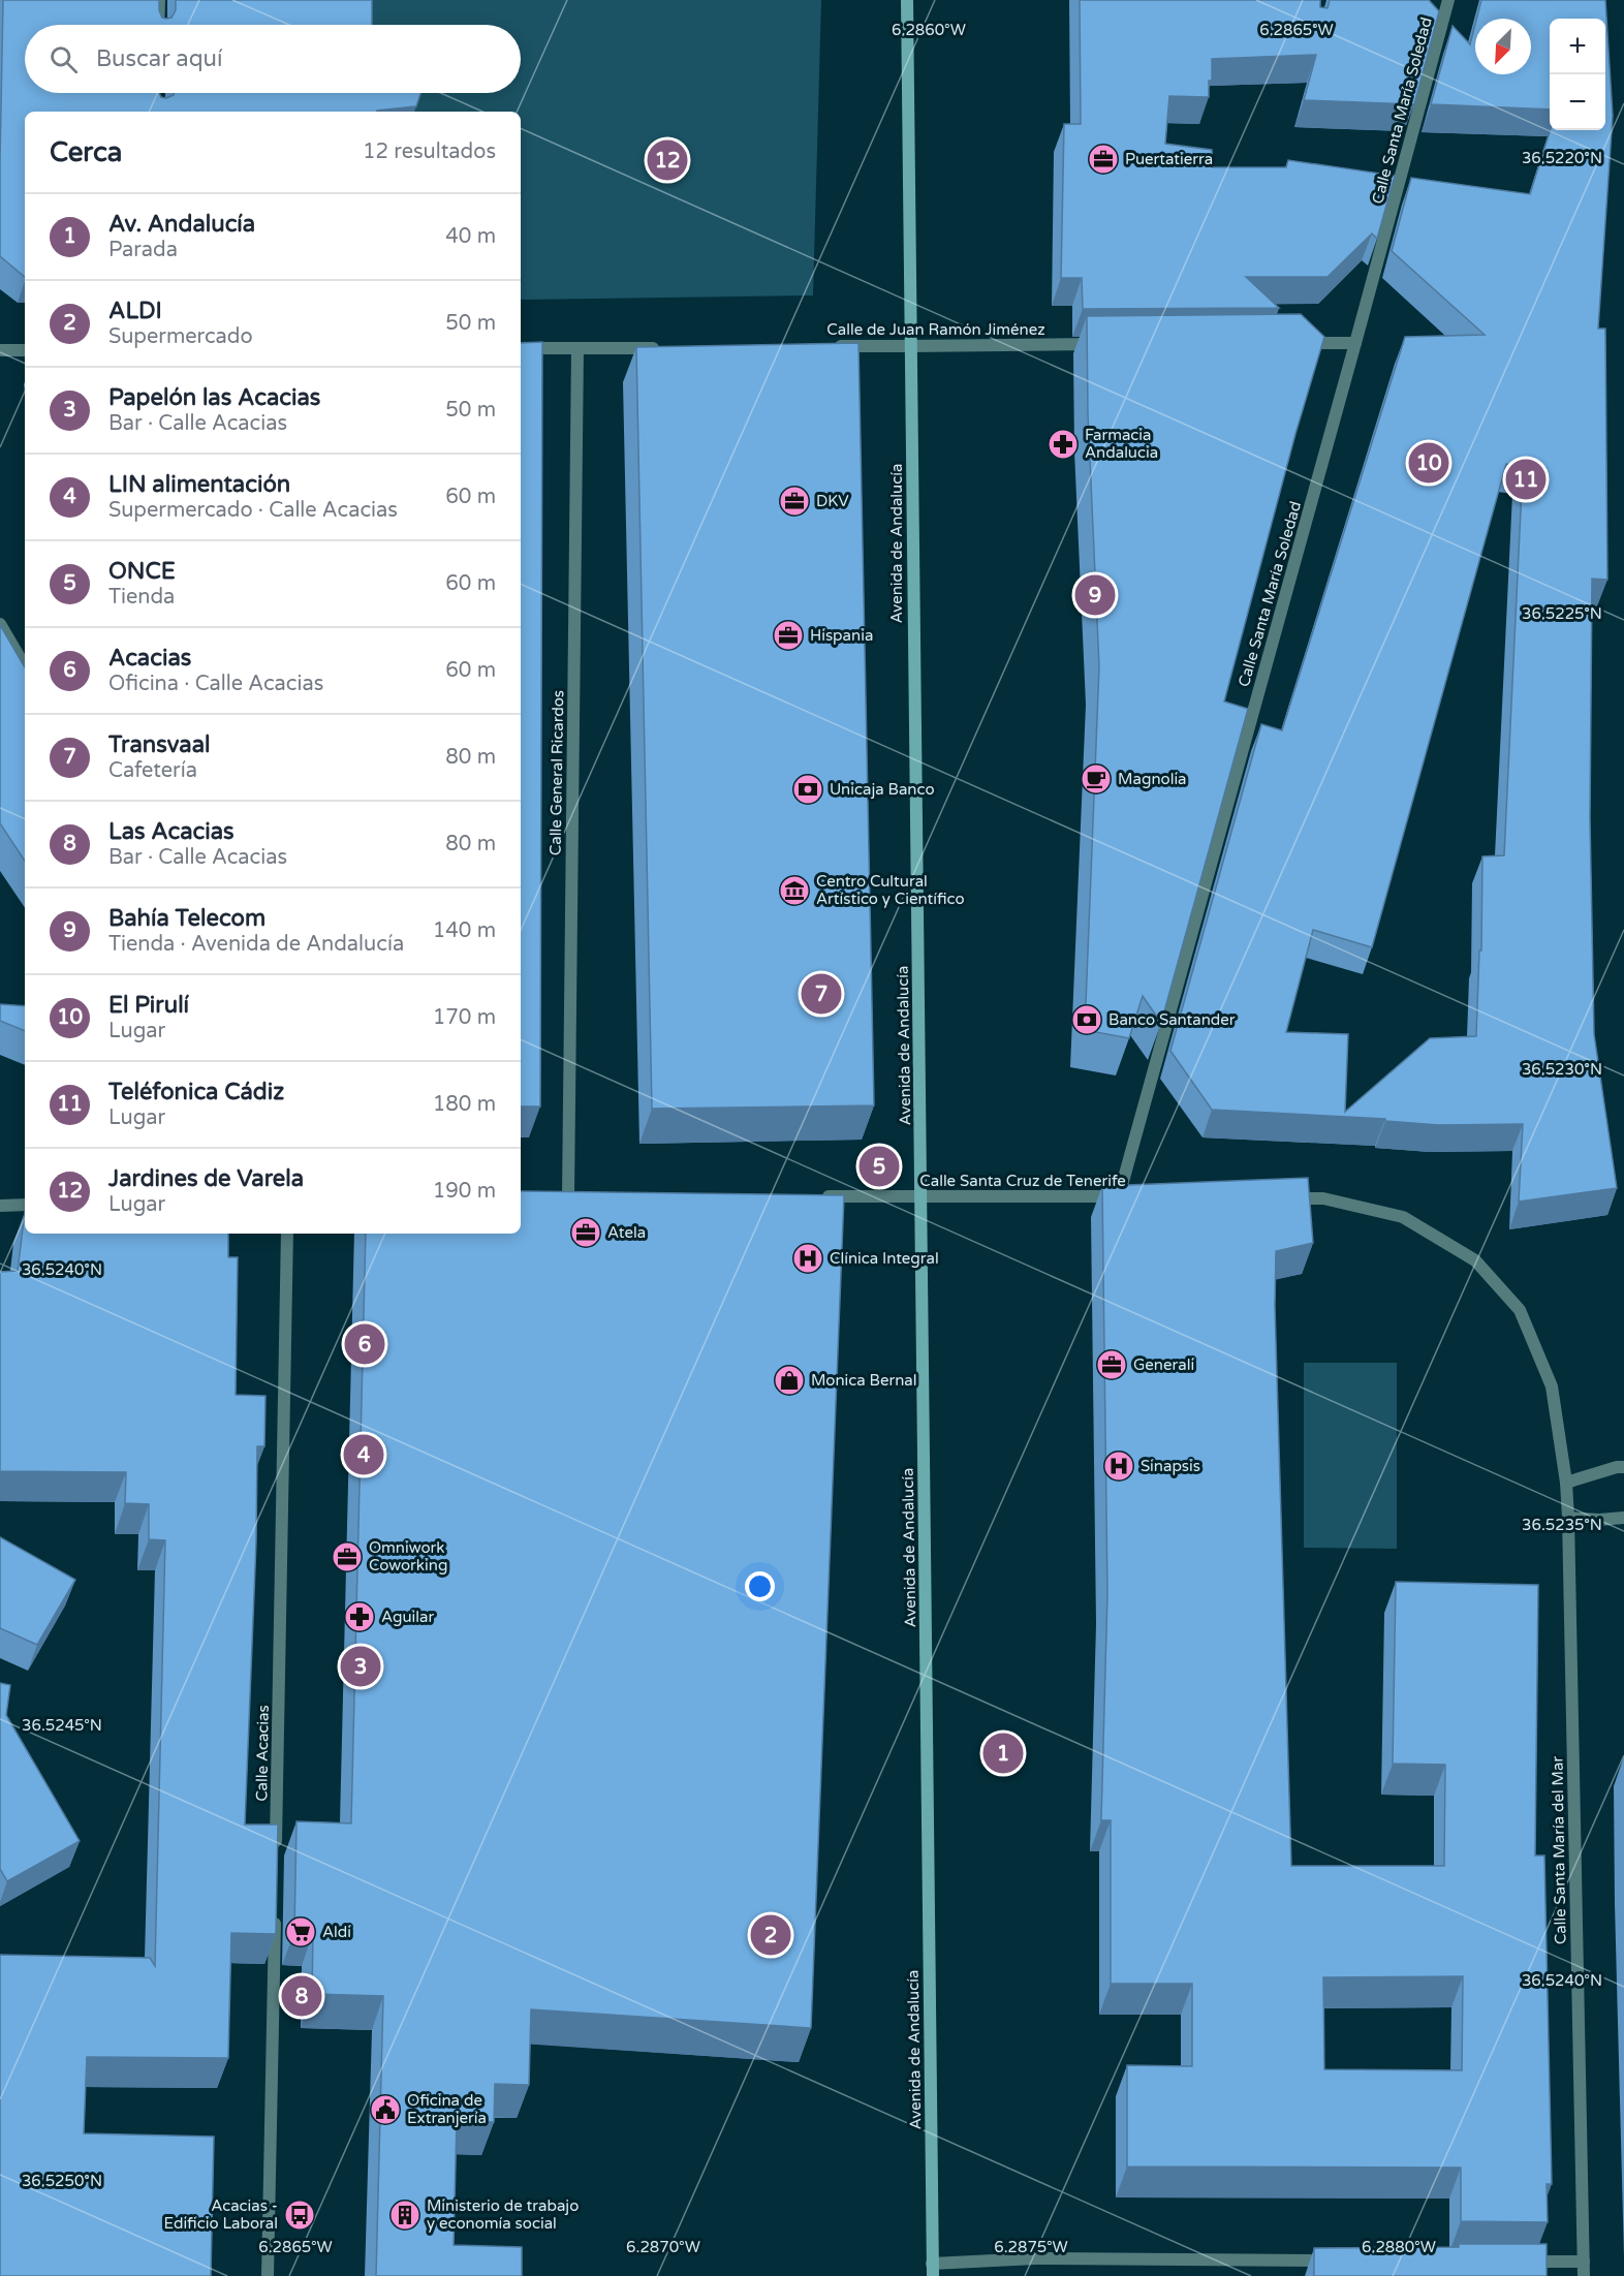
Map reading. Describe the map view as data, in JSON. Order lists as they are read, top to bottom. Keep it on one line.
{"streets":{"main road":["Avenida de Andalucía"],"street":["Calle Santa María Soledad","Calle de Juan Ramón Jiménez","Calle General Ricardos","Calle Santa Cruz de Tenerife","Calle Acacias","Calle Santa María del Mar"]},"crossings":[["Calle Santa María Soledad","Calle Santa Cruz de Tenerife"],["Calle de Juan Ramón Jiménez","Avenida de Andalucía"],["Avenida de Andalucía","Calle Santa Cruz de Tenerife"]],"places":{"office":["Puertatierra","DKV","Hispania","Atela","Generali","Omniwork Coworking"],"pharmacy":["Farmacia Andalucia","Aguilar"],"cafe":["Magnolia"],"bank":["Unicaja Banco","Banco Santander"],"museum":["Centro Cultural Artístico y Científico"],"hospital":["Clínica Integral","Sinapsis"],"shop":["Monica Bernal"],"supermarket":["Aldi"],"public building":["Oficina de Extranjería"],"bus stop":["Acacias - Edificio Laboral"],"building":["Ministerio de trabajo y economía social"]},"north":"bottom left","page":{"map_buttons":["+","−"],"search":"Buscar aquí","heading":["Cerca","12 resultados"],"pins":["12","10","11","9","7","5","6","4","3","1","2","8"],"list":[{"mark":"1","name":"Av. Andalucía","note":"Parada","value":"40 m"},{"mark":"2","name":"ALDI","note":"Supermercado","value":"50 m"},{"mark":"3","name":"Papelón las Acacias","note":"Bar · Calle Acacias","value":"50 m"},{"mark":"4","name":"LIN alimentación","note":"Supermercado · Calle Acacias","value":"60 m"},{"mark":"5","name":"ONCE","note":"Tienda","value":"60 m"},{"mark":"6","name":"Acacias","note":"Oficina · Calle Acacias","value":"60 m"},{"mark":"7","name":"Transvaal","note":"Cafetería","value":"80 m"},{"mark":"8","name":"Las Acacias","note":"Bar · Calle Acacias","value":"80 m"},{"mark":"9","name":"Bahía Telecom","note":"Tienda · Avenida de Andalucía","value":"140 m"},{"mark":"10","name":"El Pirulí","note":"Lugar","value":"170 m"},{"mark":"11","name":"Teléfonica Cádiz","note":"Lugar","value":"180 m"},{"mark":"12","name":"Jardines de Varela","note":"Lugar","value":"190 m"}]},"coordinates":["6.2860°W","6.2865°W","36.5220°N","36.5225°N","36.5230°N","36.5240°N","36.5235°N","36.5245°N","36.5250°N","6.2870°W","6.2875°W","6.2880°W"]}
